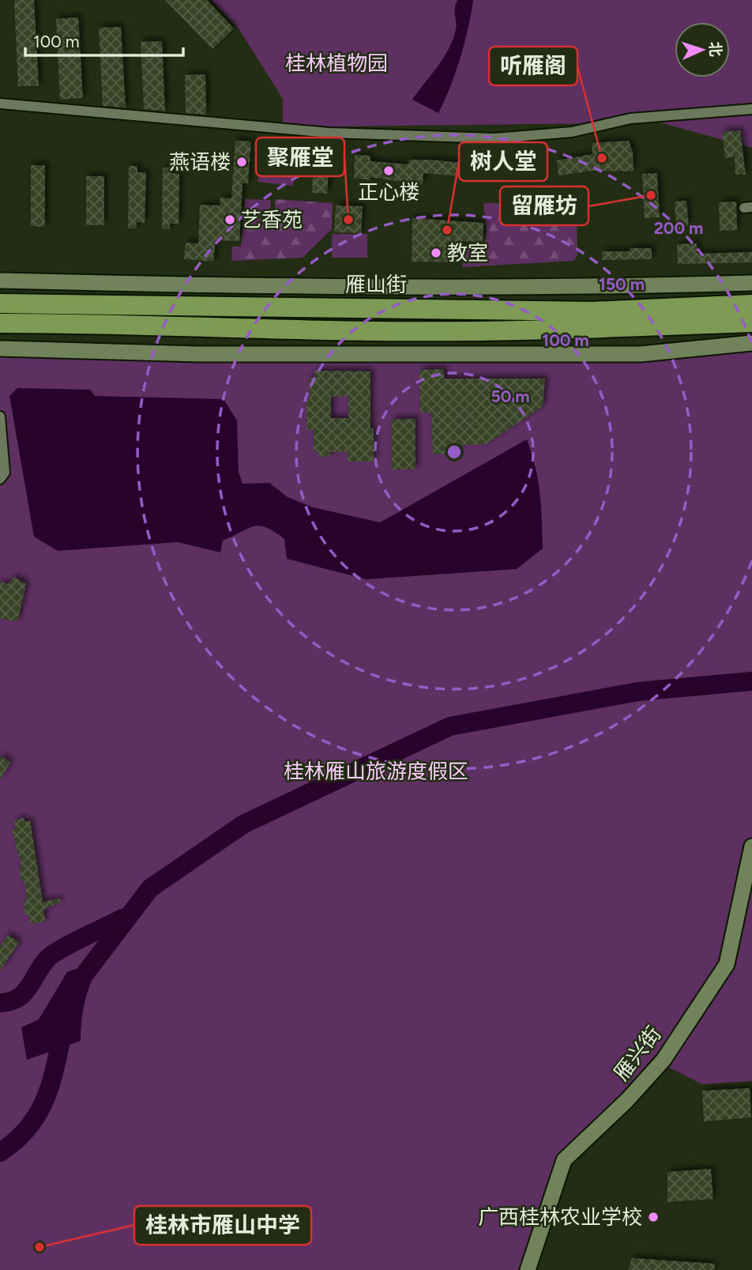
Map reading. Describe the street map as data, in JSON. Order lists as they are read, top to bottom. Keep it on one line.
{"streets":{"highway":["雁山街"],"street":["雁兴街"]},"parks":["桂林植物园","桂林雁山旅游度假区"],"places":["听雁阁","燕语楼","正心楼","留雁坊","艺香苑","聚雁堂","树人堂","教室","广西桂林农业学校","桂林市雁山中学"],"scale_bar":"100 m","north":"right","rings":["200 m","150 m","100 m","50 m"]}
